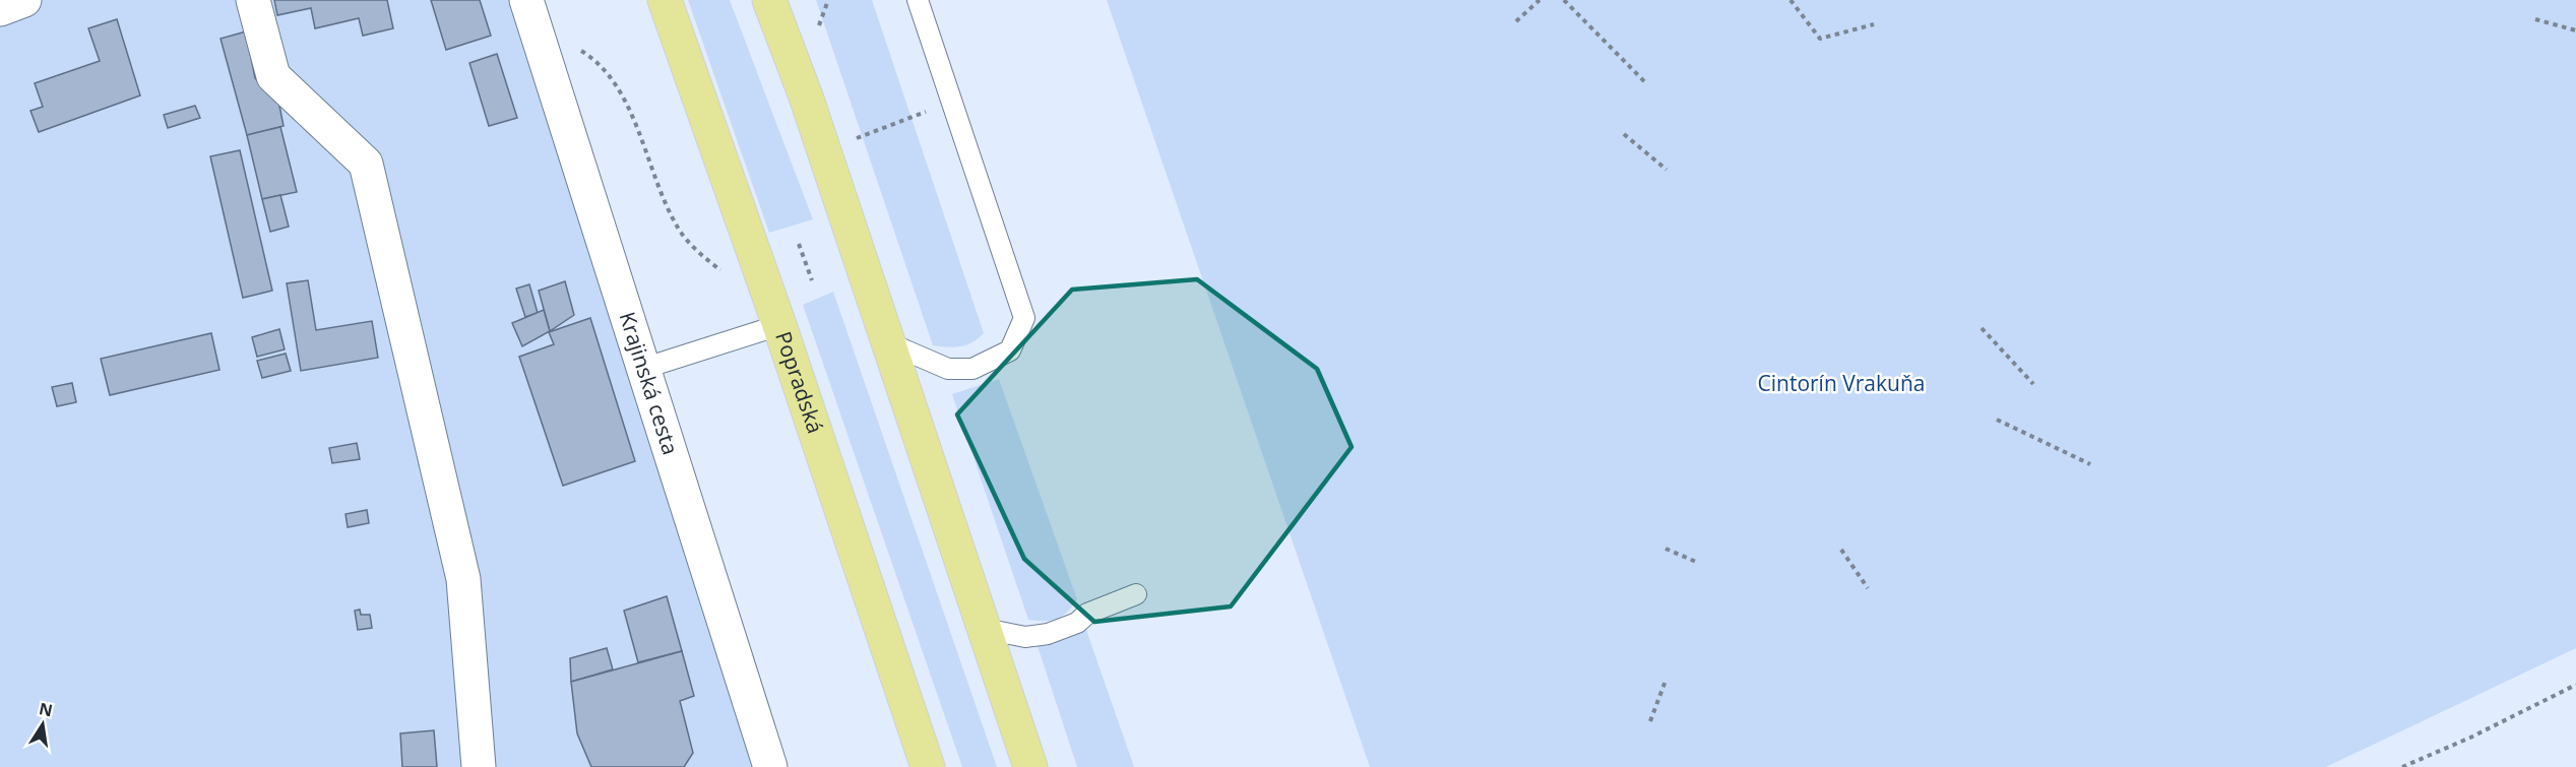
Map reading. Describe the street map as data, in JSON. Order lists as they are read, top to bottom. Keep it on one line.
{"streets":{"main road":["Popradská"],"street":["Krajinská cesta"]},"parks":["Cintorín Vrakuňa"],"north":"top"}
